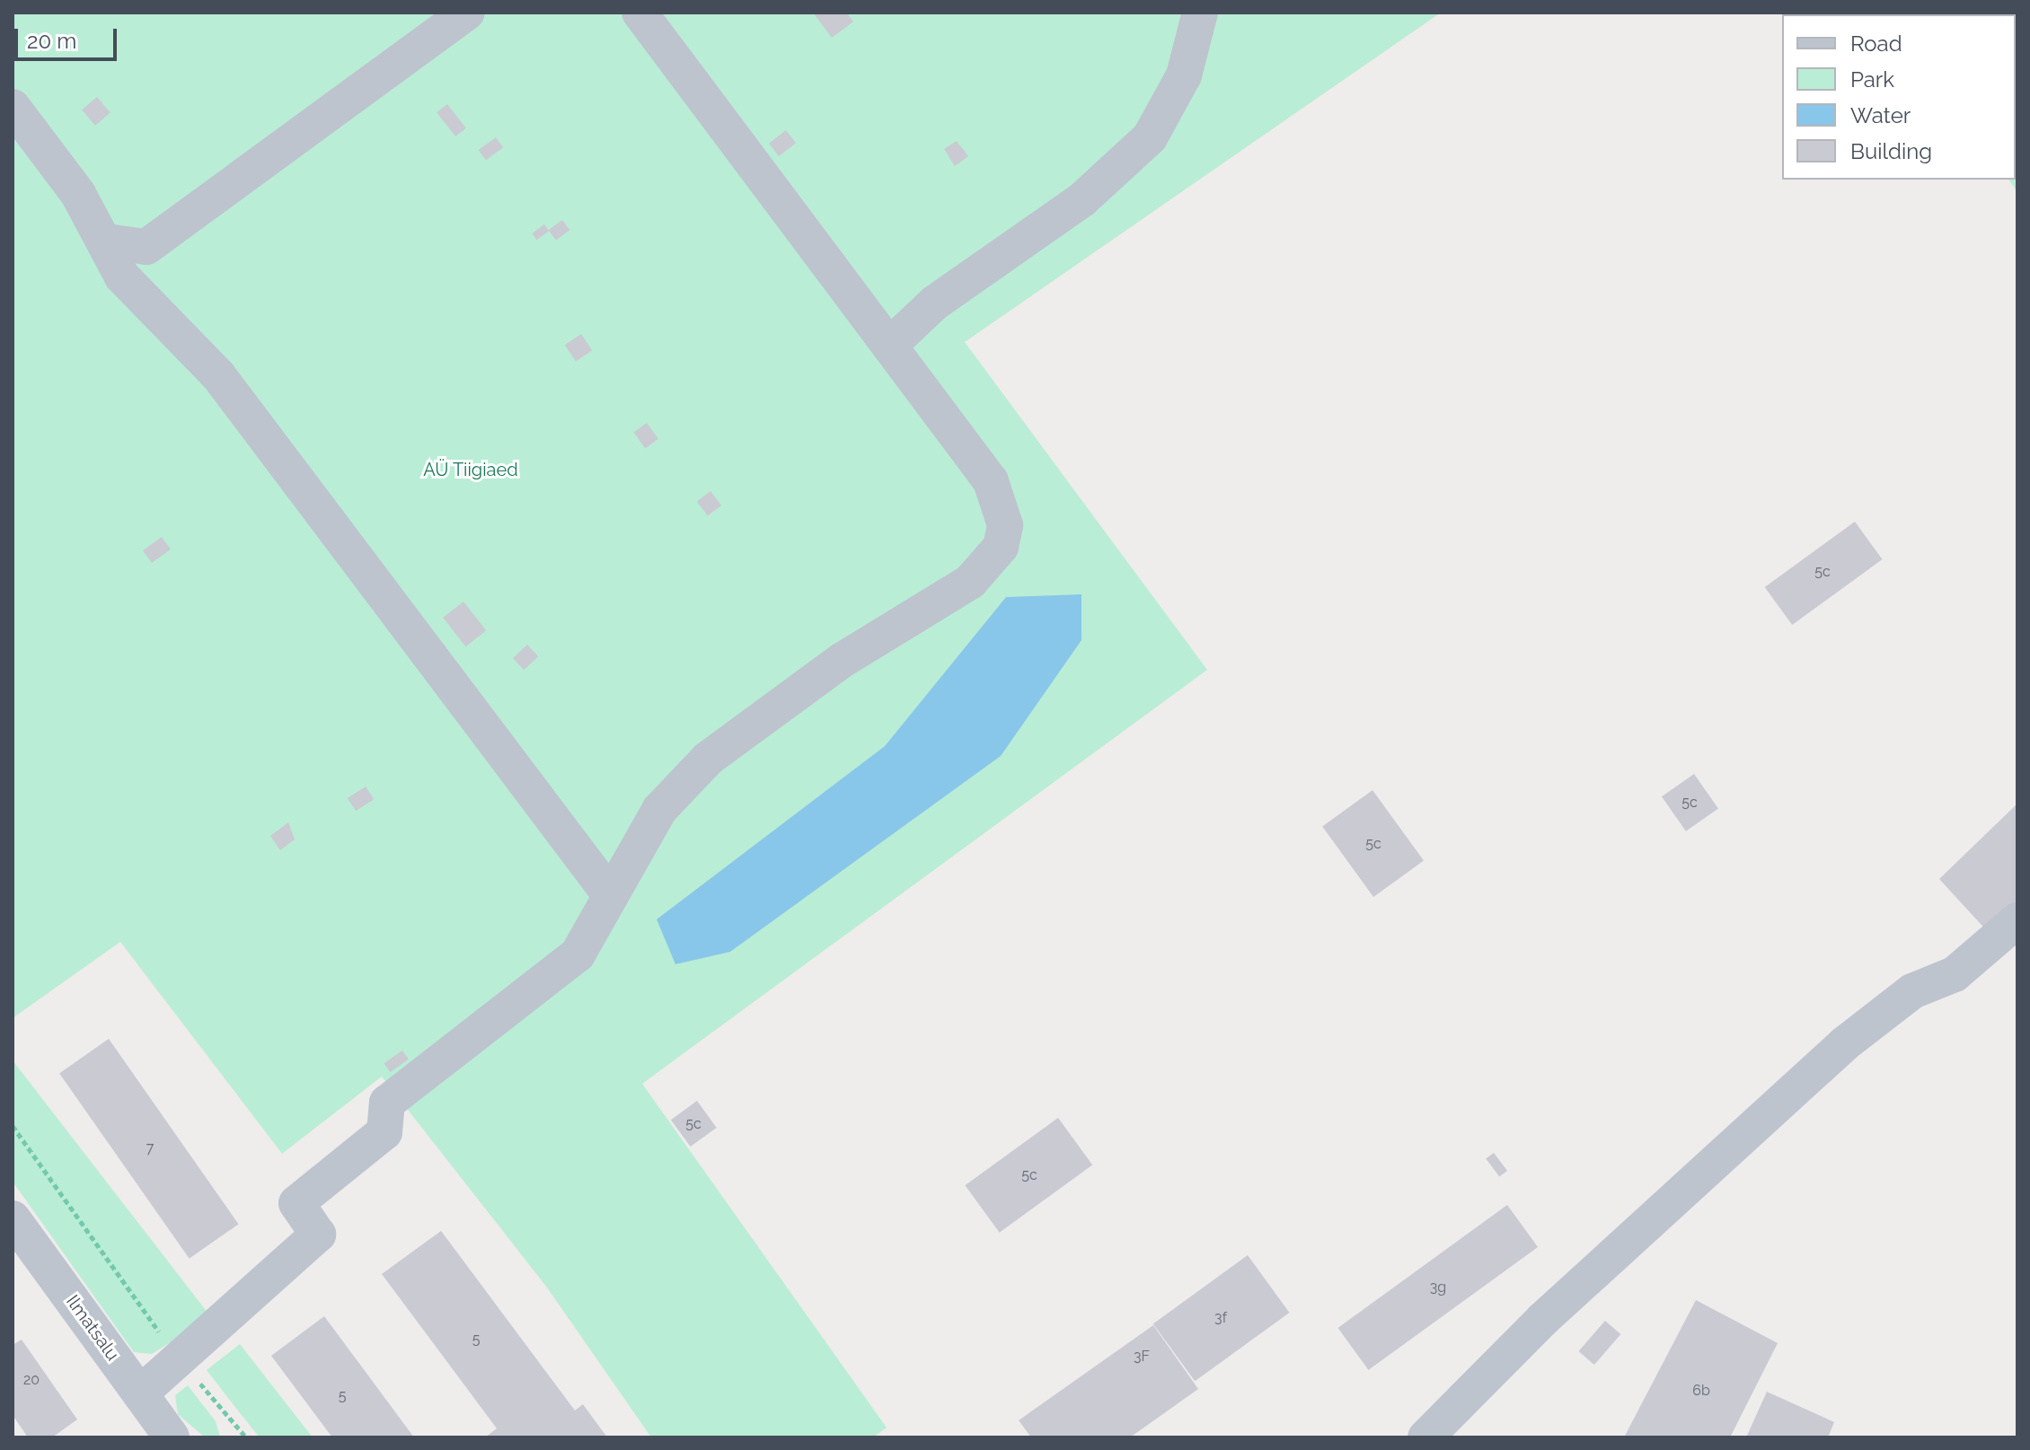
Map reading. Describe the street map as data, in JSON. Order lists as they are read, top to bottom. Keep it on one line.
{"streets":{"street":["Ilmatsalu"]},"parks":["AÜ Tiigiaed"],"house_numbers":["5c","5c","5c","5c","7","5c","3g","3f","5","3F","20","6b","5"],"legend":["Road","Park","Water","Building"],"scale_bar":"20 m"}
